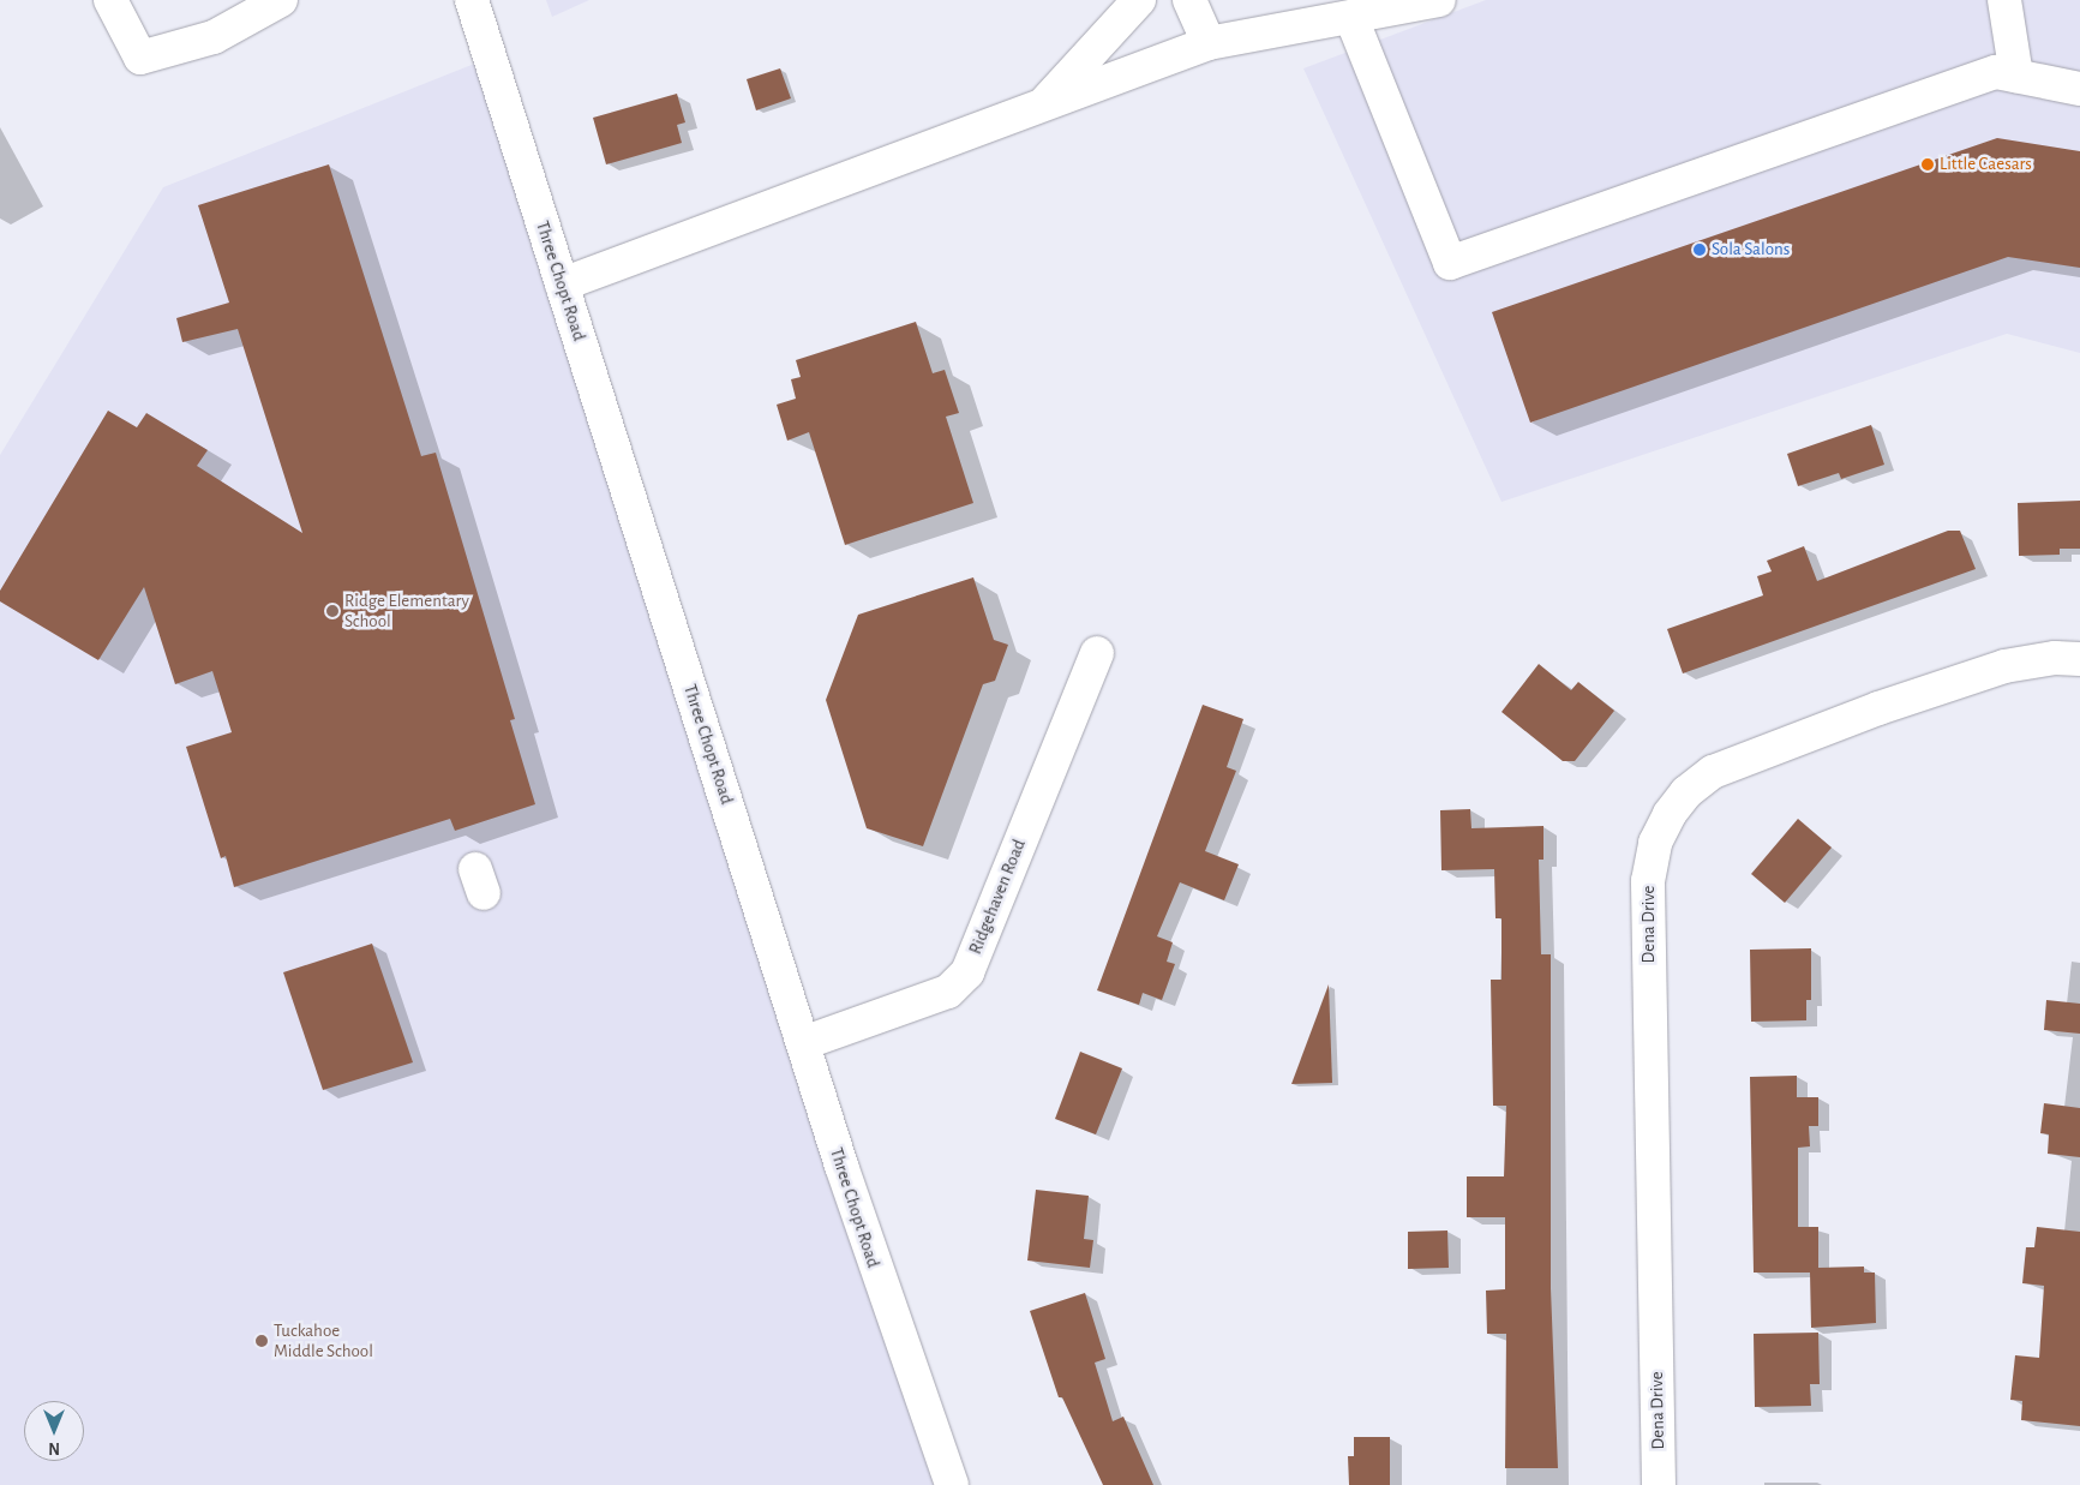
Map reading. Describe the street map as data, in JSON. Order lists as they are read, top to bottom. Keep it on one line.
{"streets":{"street":["Three Chopt Road","Ridgehaven Road","Dena Drive"]},"crossings":[["Three Chopt Road","Ridgehaven Road"]],"places":["Little Caesars","Sola Salons","Ridge Elementary School","Tuckahoe Middle School"],"north":"bottom"}
